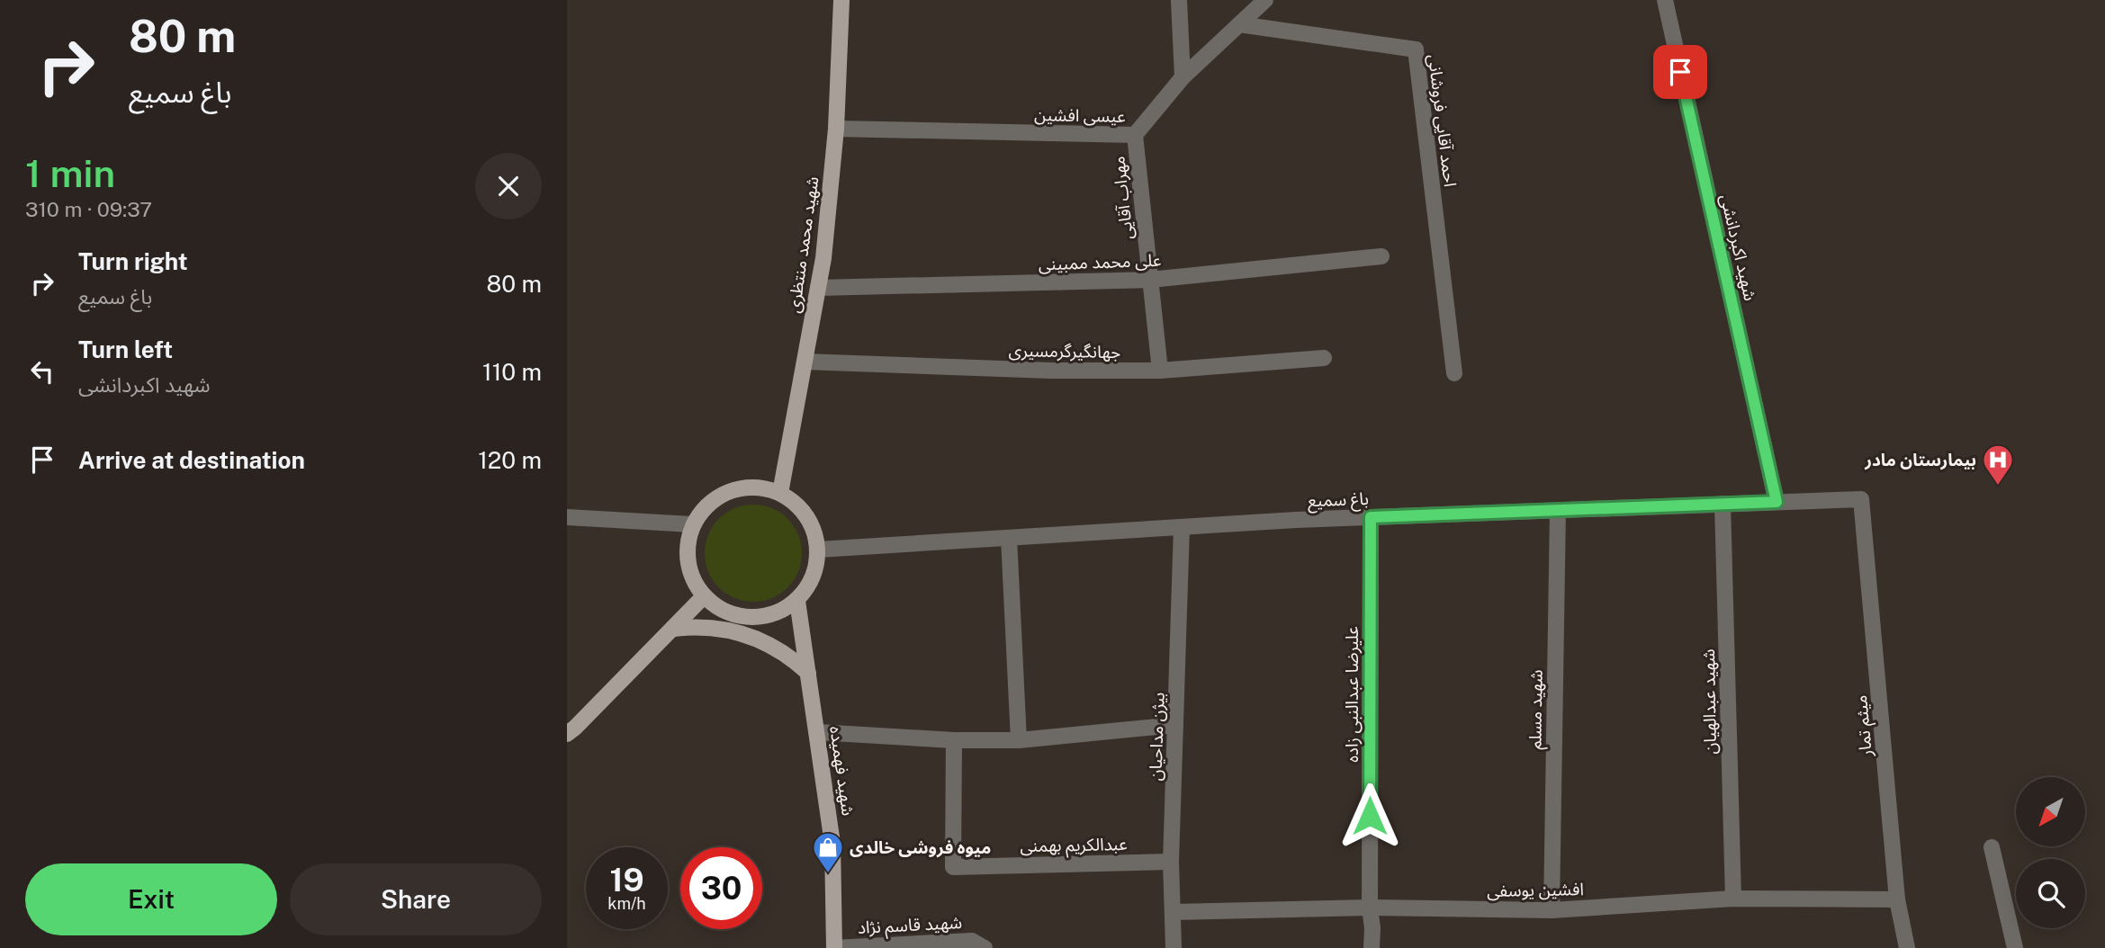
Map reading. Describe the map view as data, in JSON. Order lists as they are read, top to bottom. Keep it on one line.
{"streets":{"main road":["شهید محمد منتظری","شهید فهمیده"],"street":["عیسی افشین","احمد آقایی فروشانی","مهراب آقایی","شهید اکبردانشی","علی محمد ممبینی","جهانگیرگرمسیری","باغ سمیع","علیرضا عبدالنبی زاده","شهید عبدالهیان","شهید مسلم","میثم تمار","بیژن مداحیان","عبدالکریم بهمنی","افشین یوسفی","شهید قاسم نژاد"]},"crossings":[["عیسی افشین","احمد آقایی فروشانی"],["عیسی افشین","مهراب آقایی"],["عیسی افشین","شهید محمد منتظری"],["مهراب آقایی","علی محمد ممبینی"],["مهراب آقایی","جهانگیرگرمسیری"],["شهید محمد منتظری","علی محمد ممبینی"],["شهید محمد منتظری","جهانگیرگرمسیری"],["شهید محمد منتظری","باغ سمیع"],["شهید محمد منتظری","شهید فهمیده"],["شهید اکبردانشی","باغ سمیع"],["باغ سمیع","علیرضا عبدالنبی زاده"],["باغ سمیع","شهید عبدالهیان"],["باغ سمیع","شهید مسلم"],["باغ سمیع","میثم تمار"],["باغ سمیع","بیژن مداحیان"],["باغ سمیع","شهید فهمیده"],["علیرضا عبدالنبی زاده","افشین یوسفی"],["شهید عبدالهیان","افشین یوسفی"],["شهید مسلم","افشین یوسفی"],["میثم تمار","افشین یوسفی"],["بیژن مداحیان","عبدالکریم بهمنی"],["بیژن مداحیان","افشین یوسفی"],["شهید فهمیده","شهید قاسم نژاد"]],"places":{"hospital":["بیمارستان مادر"],"shop":["میوه فروشی خالدی"]},"north":"bottom left","page":{"turn":["80 m","باغ سمیع"],"heading":["1 min","310 m · 09:37"],"list":[{"name":"Turn right","note":"باغ سمیع","value":"80 m"},{"name":"Turn left","note":"شهید اکبردانشی","value":"110 m"},{"name":"Arrive at destination","value":"120 m"}],"speed":"19 km/h","limit":"30","buttons":["Exit","Share"]}}
